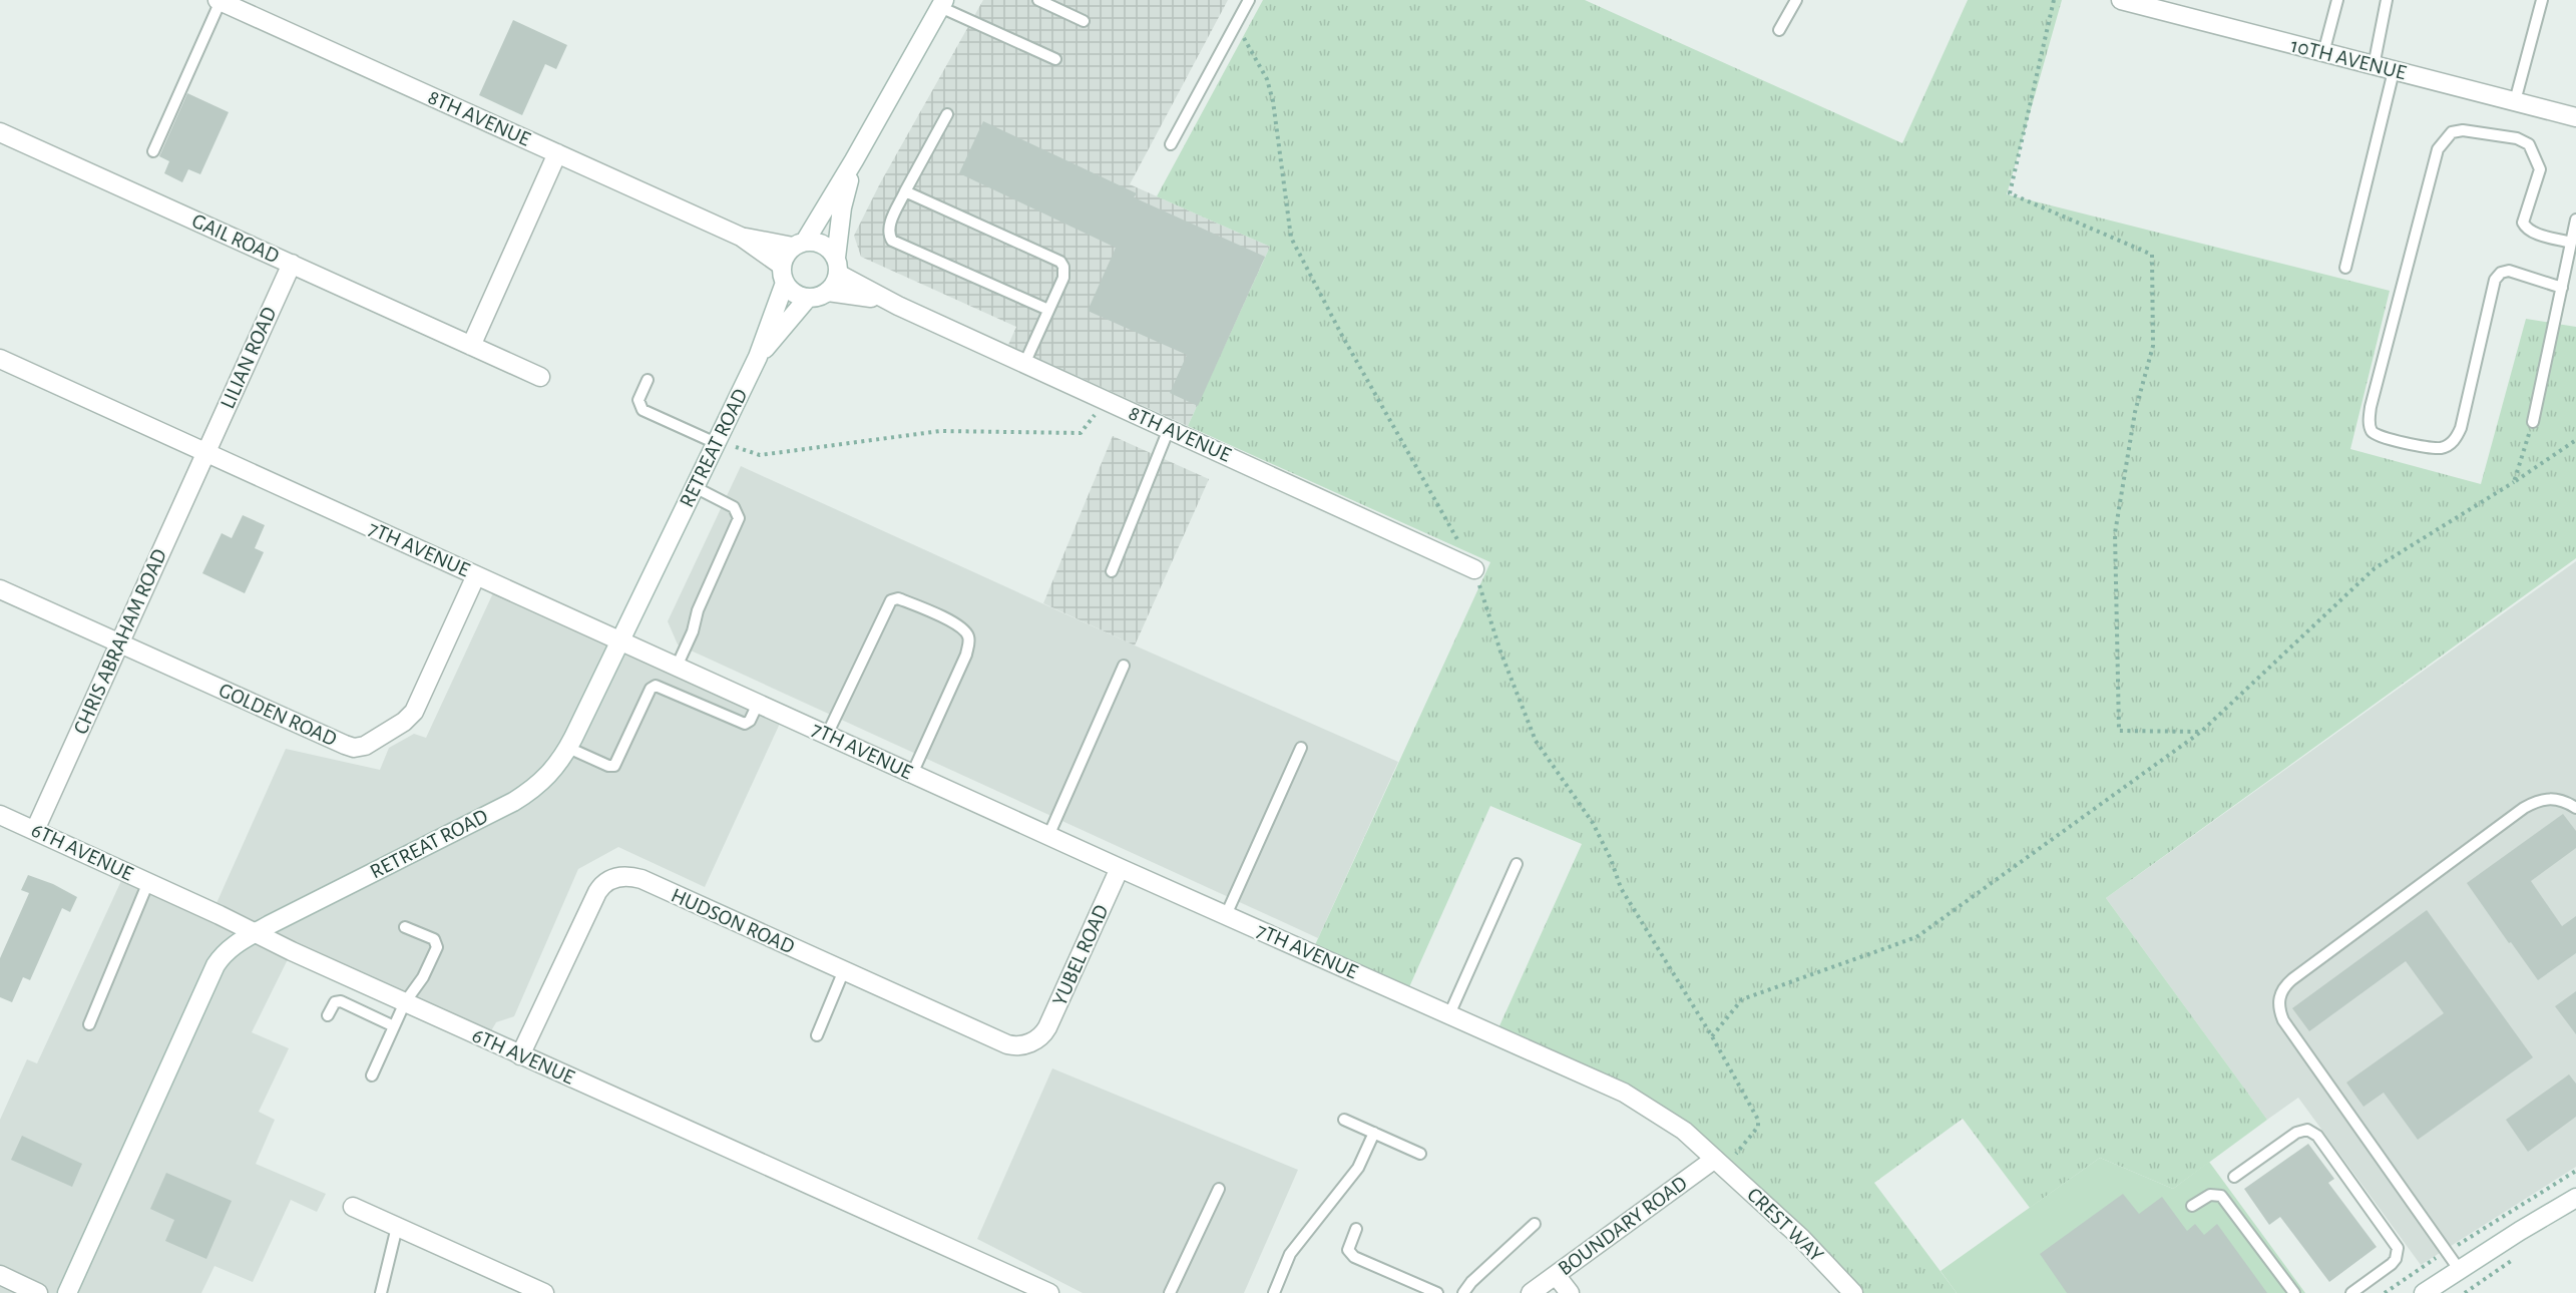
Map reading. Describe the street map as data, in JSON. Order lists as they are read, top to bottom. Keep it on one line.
{"streets":{"street":["10TH AVENUE","8TH AVENUE","GAIL ROAD","LILIAN ROAD","RETREAT ROAD","7TH AVENUE","CHRIS ABRAHAM ROAD","GOLDEN ROAD","6TH AVENUE","HUDSON ROAD","YUBEL ROAD","CREST WAY","BOUNDARY ROAD"]},"crossings":[["8TH AVENUE","RETREAT ROAD"],["GAIL ROAD","LILIAN ROAD"],["LILIAN ROAD","7TH AVENUE"],["LILIAN ROAD","CHRIS ABRAHAM ROAD"],["RETREAT ROAD","7TH AVENUE"],["RETREAT ROAD","6TH AVENUE"],["7TH AVENUE","CHRIS ABRAHAM ROAD"],["7TH AVENUE","GOLDEN ROAD"],["7TH AVENUE","YUBEL ROAD"],["7TH AVENUE","CREST WAY"],["7TH AVENUE","BOUNDARY ROAD"],["CHRIS ABRAHAM ROAD","GOLDEN ROAD"],["CHRIS ABRAHAM ROAD","6TH AVENUE"],["6TH AVENUE","HUDSON ROAD"],["HUDSON ROAD","YUBEL ROAD"],["CREST WAY","BOUNDARY ROAD"]]}
